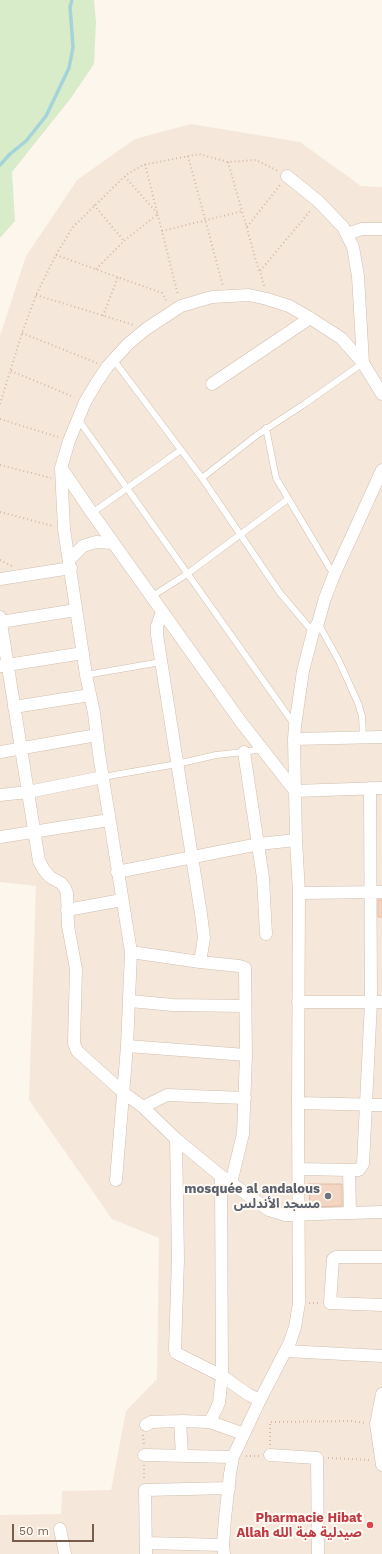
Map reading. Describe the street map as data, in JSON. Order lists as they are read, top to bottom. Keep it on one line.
{"places":["mosquée al andalous مسجد الأندلس","Pharmacie Hibat Allah صيدلية هبة الله"],"scale_bar":"50 m"}
